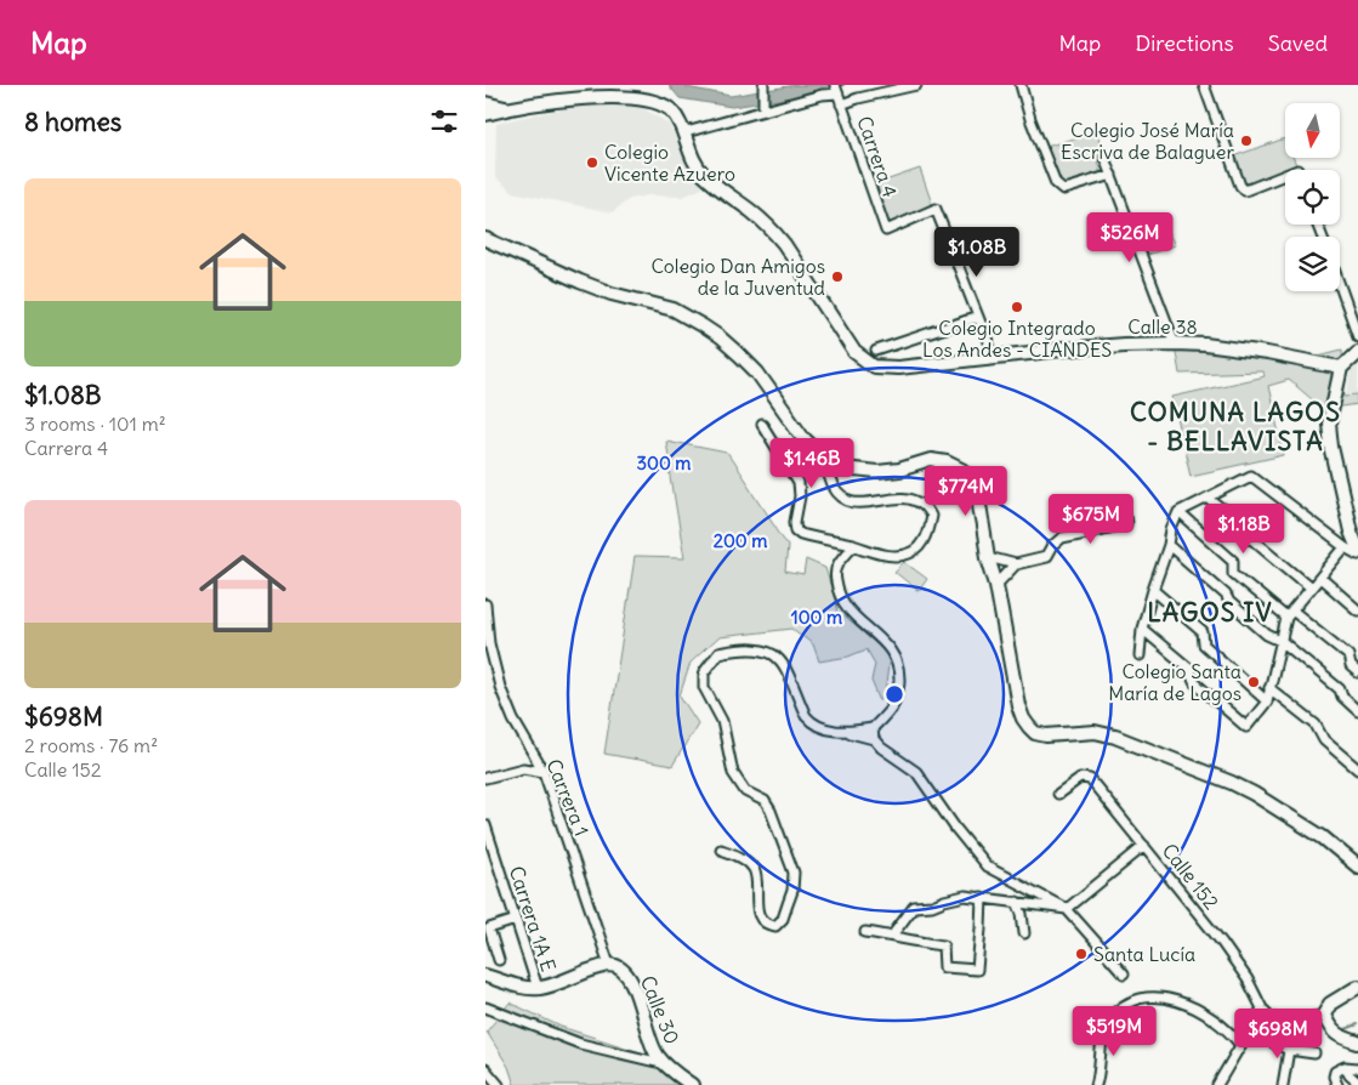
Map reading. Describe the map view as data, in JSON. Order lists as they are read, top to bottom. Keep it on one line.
{"streets":{"street":["Carrera 4","Calle 38","Carrera 1","Calle 152","Carrera 1A E","Calle 30"]},"crossings":[["Carrera 1","Calle 30"]],"districts":["COMUNA LAGOS - BELLAVISTA","LAGOS IV"],"places":["Colegio José María Escriva de Balaguer","Colegio Vicente Azuero","Colegio Dan Amigos de la Juventud","Colegio Integrado Los Andes - CIANDES","Colegio Santa María de Lagos","Santa Lucía"],"north":"bottom","page":{"header":"Map","nav":["Map","Directions","Saved"],"heading":"8 homes","list":[{"name":"$1.08B","note":"3 rooms · 101 m² · Carrera 4"},{"name":"$698M","note":"2 rooms · 76 m² · Calle 152"}],"price":["$526M","$1.08B","$1.46B","$774M","$675M","$1.18B","$519M","$698M"]},"rings":["300 m","200 m","100 m"]}
